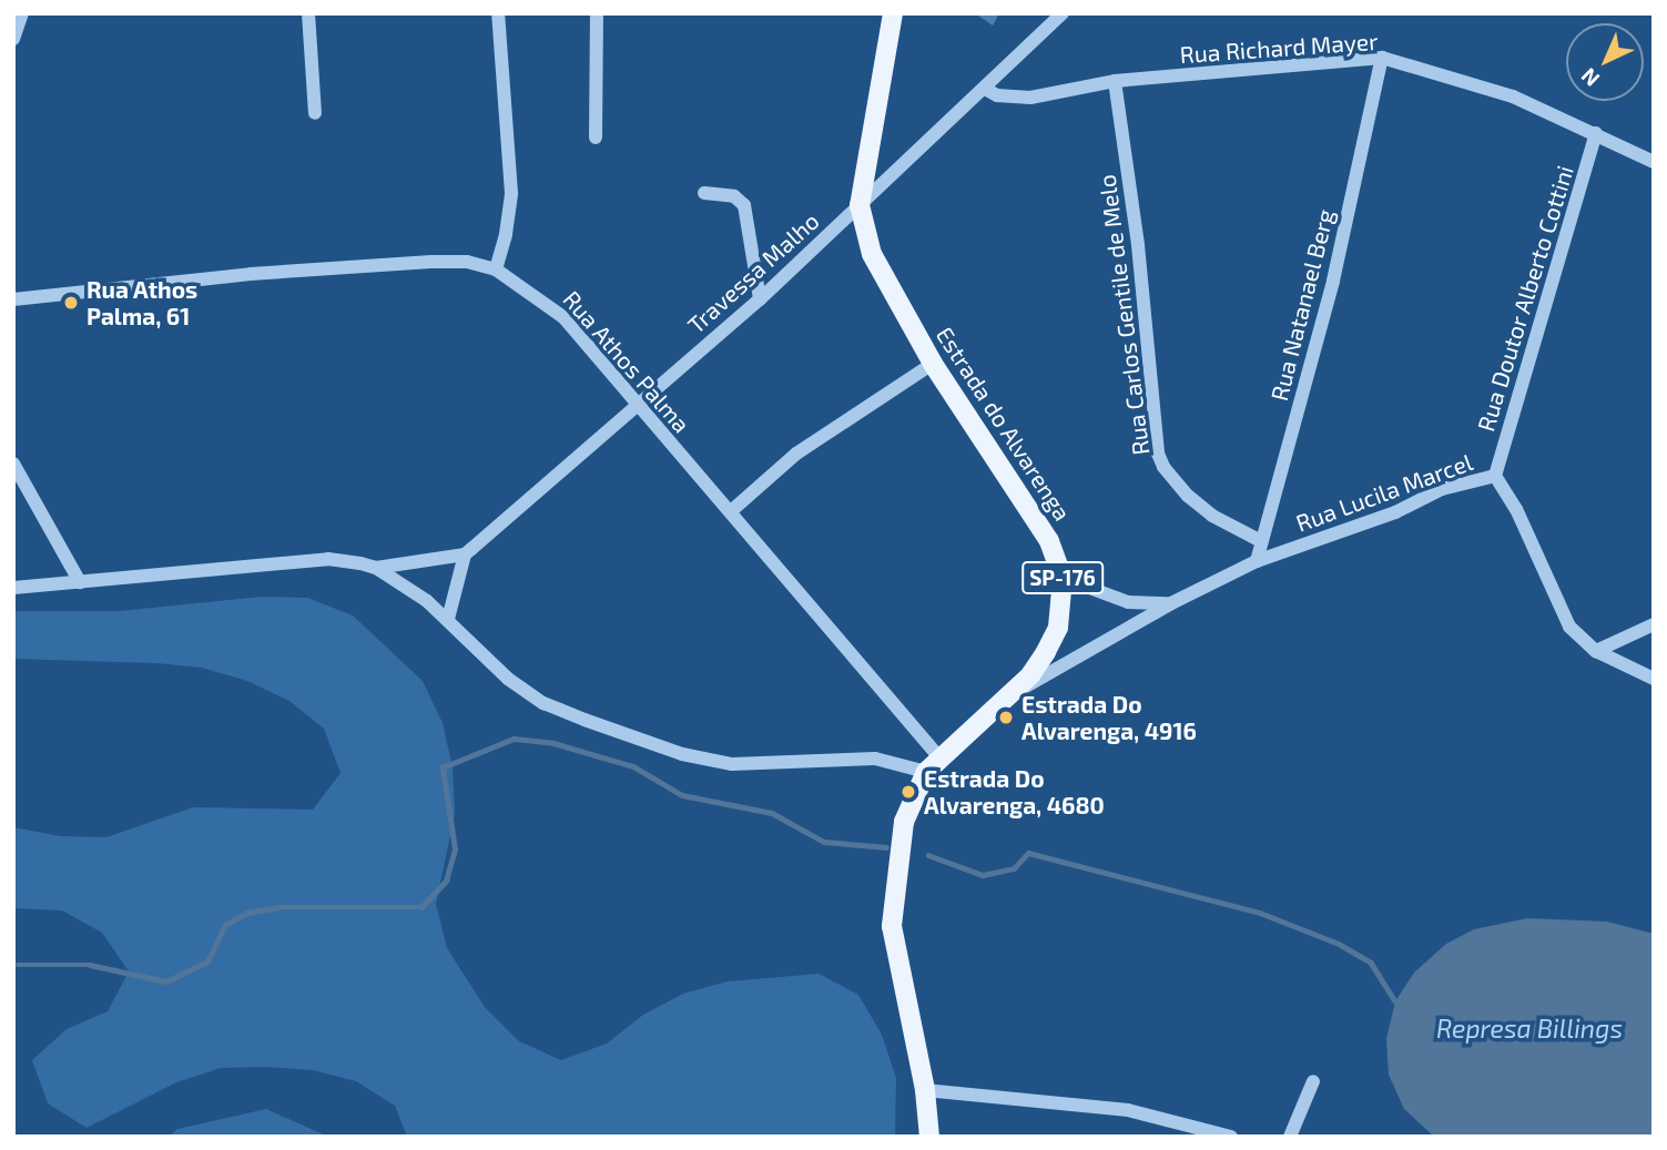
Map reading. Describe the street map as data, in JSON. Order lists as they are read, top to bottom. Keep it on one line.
{"streets":{"main road":["Estrada do Alvarenga","SP-176"],"street":["Rua Richard Mayer","Travessa Malho","Rua Doutor Alberto Cottini","Rua Natanael Berg","Rua Carlos Gentile de Melo","Rua Athos Palma","Rua Lucila Marcel"]},"crossings":[["Rua Richard Mayer","Travessa Malho"],["Rua Richard Mayer","Rua Doutor Alberto Cottini"],["Rua Richard Mayer","Rua Natanael Berg"],["Rua Richard Mayer","Rua Carlos Gentile de Melo"],["Travessa Malho","Rua Athos Palma"],["Travessa Malho","Estrada do Alvarenga"],["Rua Doutor Alberto Cottini","Rua Lucila Marcel"],["Rua Natanael Berg","Rua Carlos Gentile de Melo"],["Rua Natanael Berg","Rua Lucila Marcel"],["Rua Athos Palma","Estrada do Alvarenga"],["Estrada do Alvarenga","Rua Lucila Marcel"]],"water":["Represa Billings"],"places":["Rua Athos Palma, 61","Estrada Do Alvarenga, 4916","Estrada Do Alvarenga, 4680"],"north":"bottom left"}
